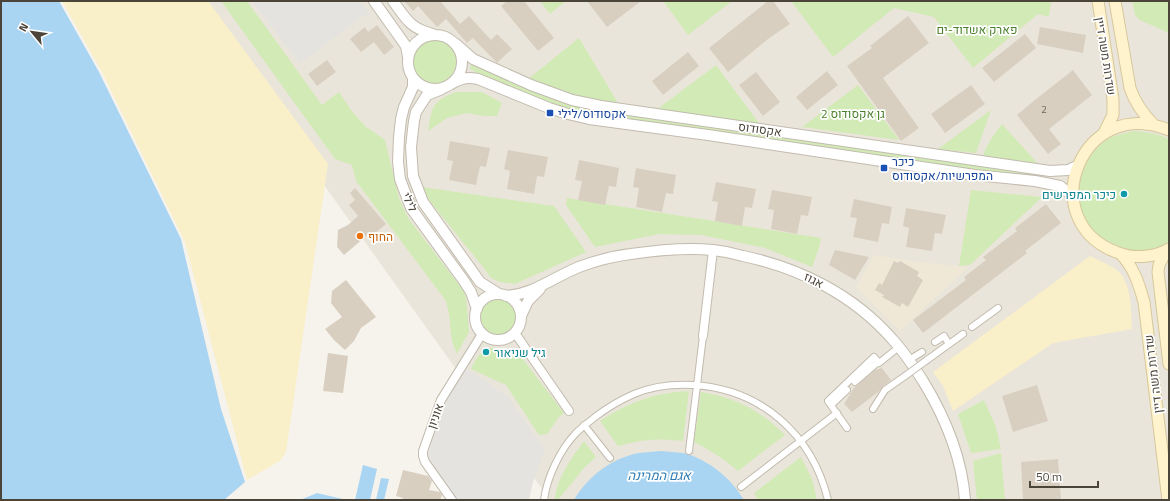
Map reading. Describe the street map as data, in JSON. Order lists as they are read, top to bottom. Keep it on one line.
{"streets":{"main road":["שדרות משה דיין"],"street":["אקסודוס","לילי","אגוז","אוניון"]},"crossings":[["אקסודוס","לילי"],["לילי","אגוז"],["לילי","אוניון"],["אגוז","אוניון"]],"water":["אגם המרינה"],"parks":["פארק אשדוד-ים","גן אקסודוס 2"],"places":{"transit":["אקסודוס/לילי","כיכר המפרשיות/אקסודוס"],"other":["כיכר המפרשים","החוף","גיל שניאור"]},"house_numbers":["2"],"scale_bar":"50 m","north":"top left"}
